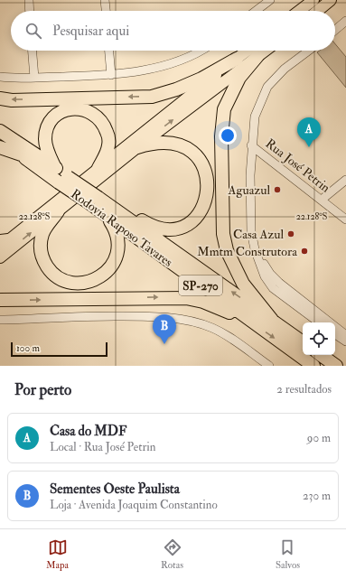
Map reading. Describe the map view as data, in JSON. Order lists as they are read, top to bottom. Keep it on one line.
{"streets":{"highway":["Rodovia Raposo Tavares","SP-270"],"street":["Rua José Petrin"]},"places":["Aguazul","Casa Azul","Mmtm Construtora"],"scale_bar":"100 m","page":{"search":"Pesquisar aqui","pins":["A","B"],"scale":"100 m","heading":["Por perto","2 resultados"],"list":[{"mark":"A","name":"Casa do MDF","note":"Local · Rua José Petrin","value":"90 m"},{"mark":"B","name":"Sementes Oeste Paulista","note":"Loja · Avenida Joaquim Constantino","value":"230 m"}],"nav":["Mapa","Rotas","Salvos"]},"coordinates":["22.128°S"]}
